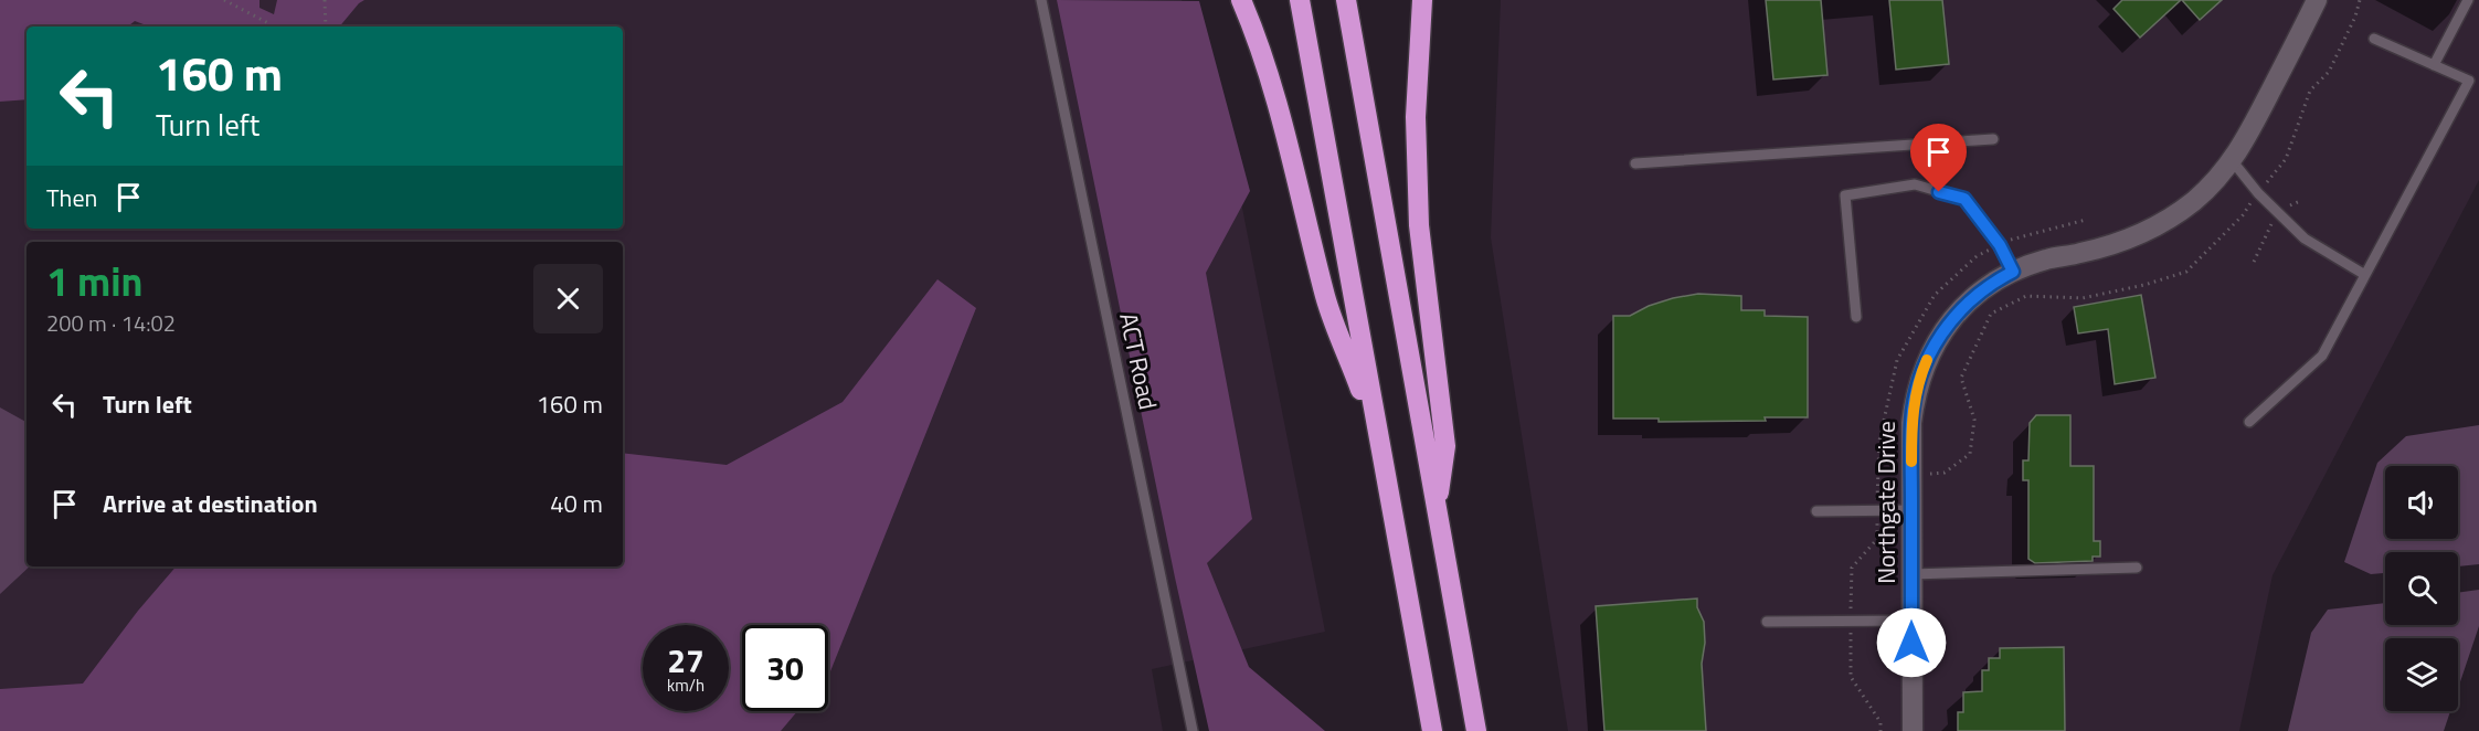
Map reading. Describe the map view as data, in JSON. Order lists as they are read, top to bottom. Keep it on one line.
{"streets":{"street":["Northgate Drive"],"lane":["ACT Road"]},"page":{"turn":["160 m","Turn left"],"then":"Then","heading":["1 min","200 m · 14:02"],"list":[{"name":"Turn left","value":"160 m"},{"name":"Arrive at destination","value":"40 m"}],"speed":"27 km/h","limit":"30"}}
